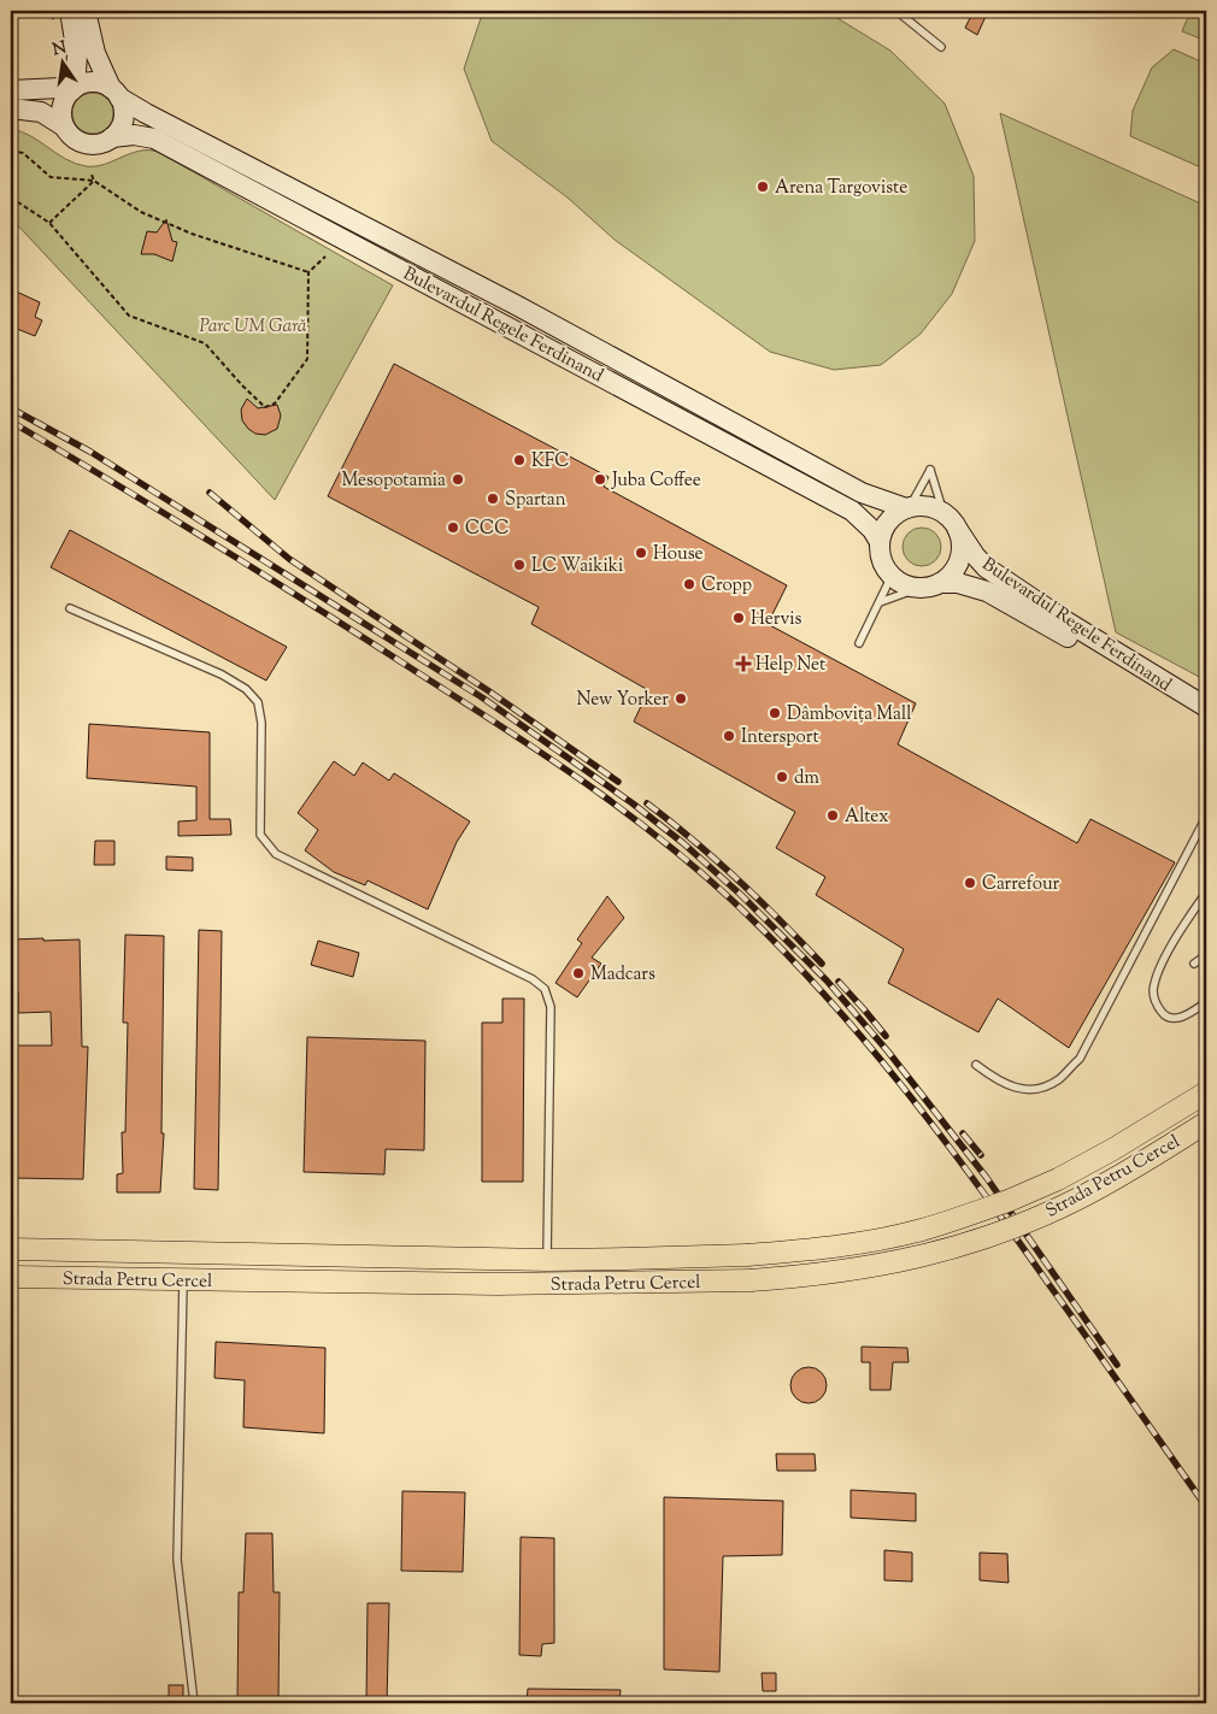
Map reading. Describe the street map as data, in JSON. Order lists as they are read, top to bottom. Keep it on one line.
{"streets":{"main road":["Bulevardul Regele Ferdinand","Strada Petru Cercel"]},"parks":["Parc UM Gară"],"places":{"other":["Arena Targoviste","KFC","Mesopotamia","Juba Coffee","Spartan","CCC","House","LC Waikiki","Cropp","Hervis","New Yorker","Dâmbovița Mall","Intersport","dm","Altex","Carrefour","Madcars"],"health":["Help Net"]},"north":"top"}
